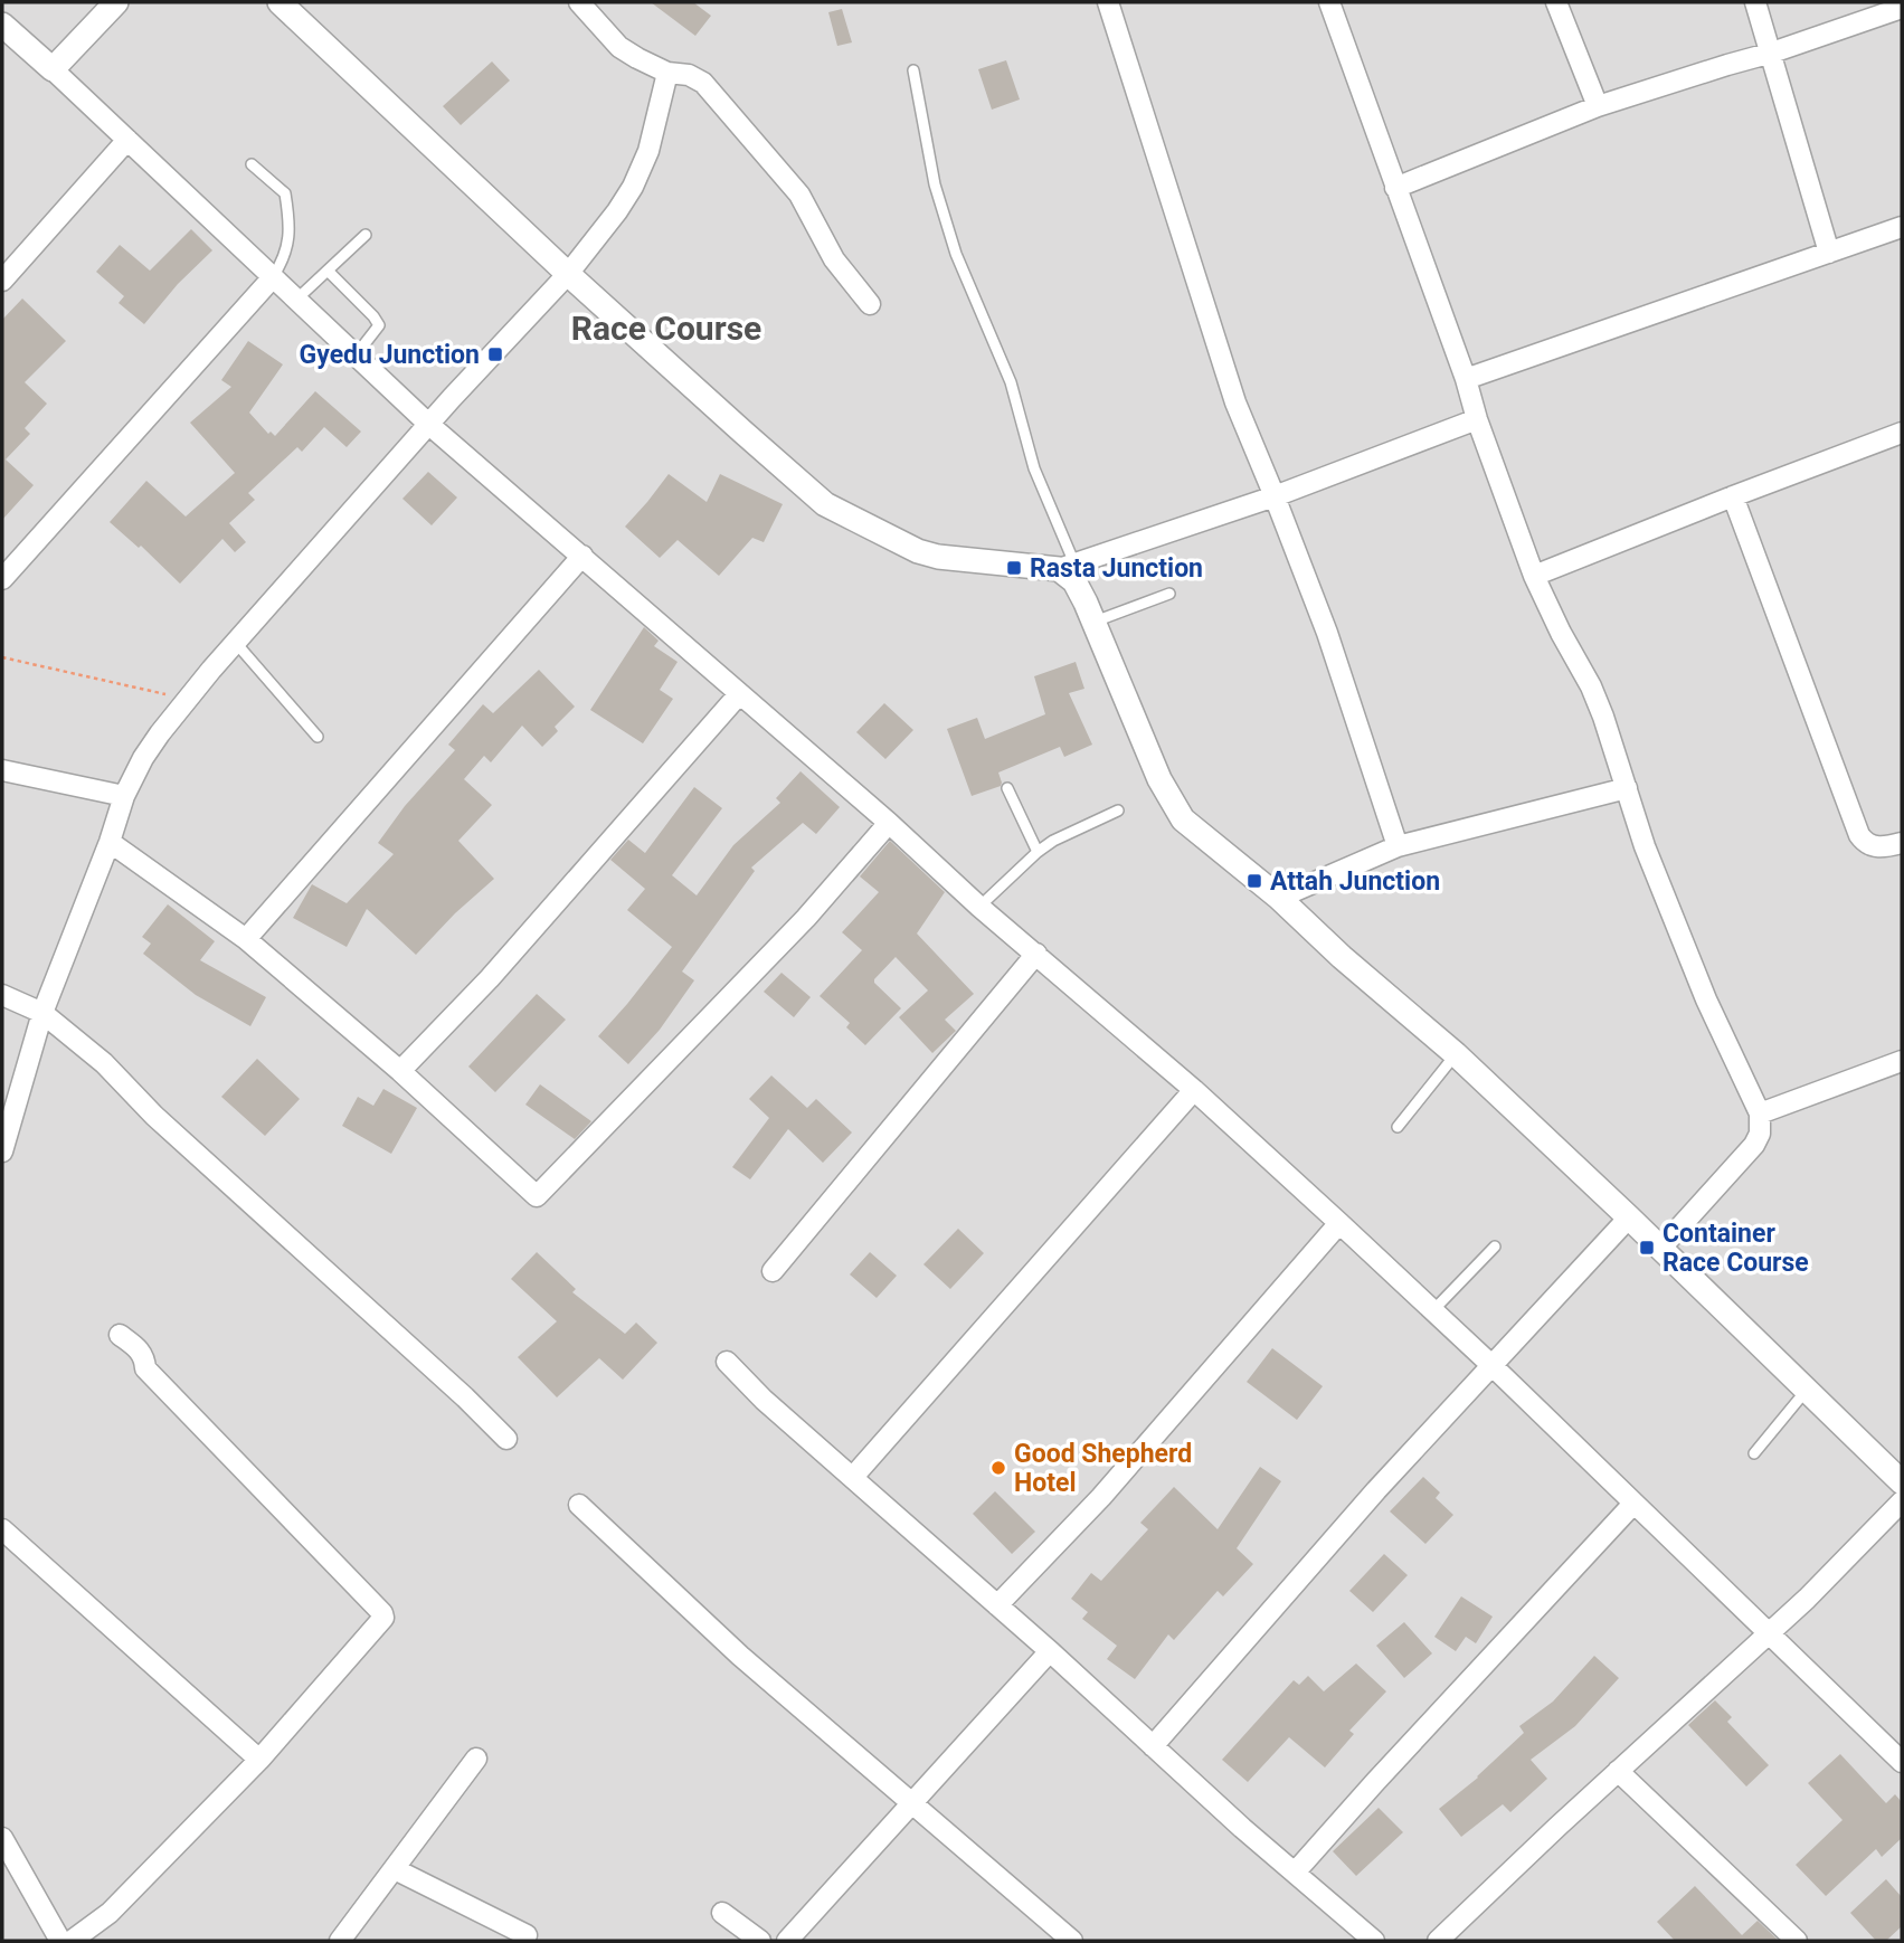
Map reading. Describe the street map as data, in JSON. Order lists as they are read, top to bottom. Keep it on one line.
{"districts":["Race Course"],"places":{"transit":["Gyedu Junction","Rasta Junction","Attah Junction","Container Race Course"],"other":["Good Shepherd Hotel"]}}
